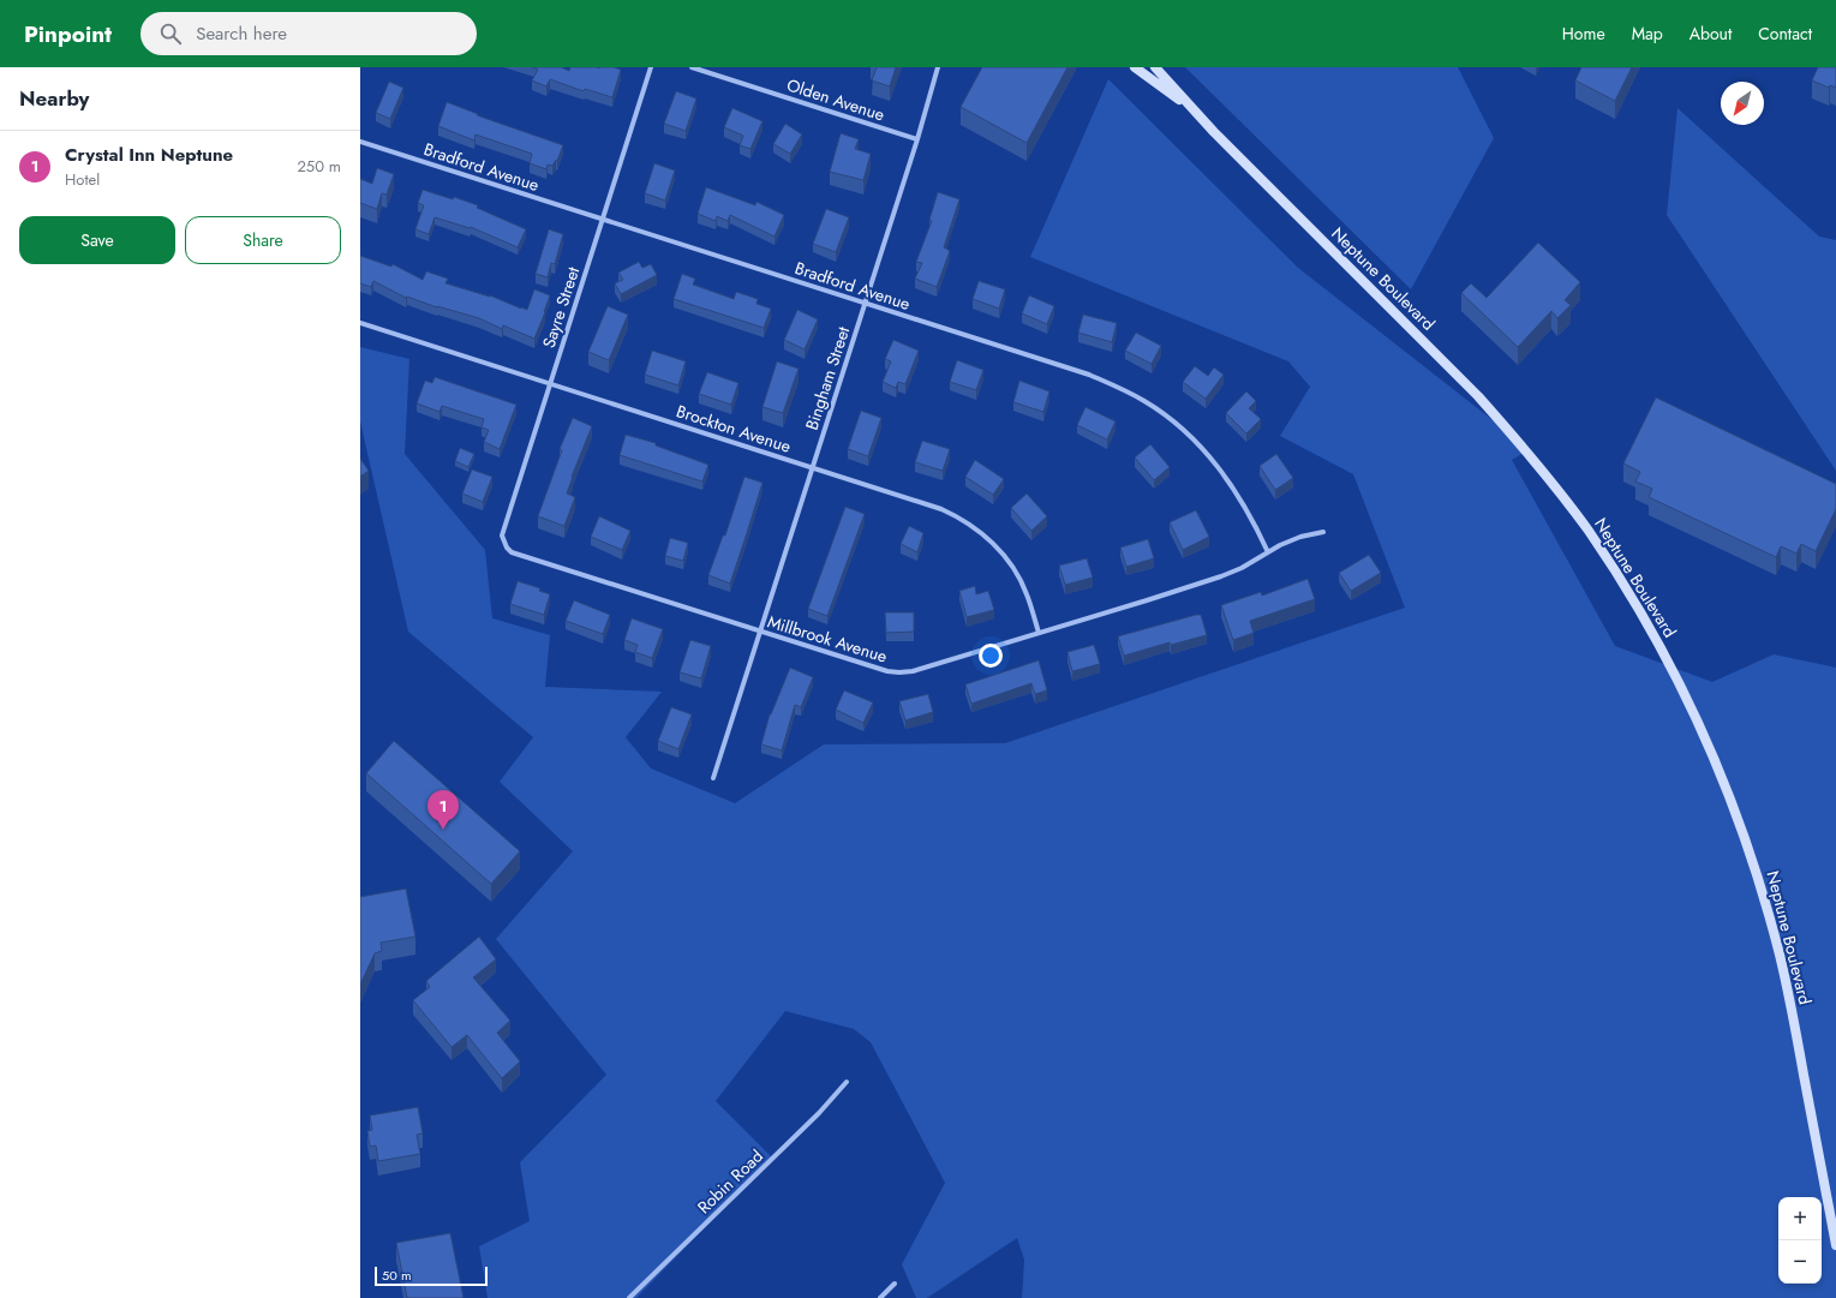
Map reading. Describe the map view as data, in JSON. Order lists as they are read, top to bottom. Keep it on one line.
{"streets":{"street":["Olden Avenue","Bradford Avenue","Neptune Boulevard","Sayre Street","Bingham Street","Brockton Avenue","Millbrook Avenue","Robin Road"]},"crossings":[["Olden Avenue","Bingham Street"],["Bradford Avenue","Sayre Street"],["Bradford Avenue","Bingham Street"],["Bradford Avenue","Millbrook Avenue"],["Sayre Street","Brockton Avenue"],["Sayre Street","Millbrook Avenue"],["Bingham Street","Brockton Avenue"],["Bingham Street","Millbrook Avenue"],["Brockton Avenue","Millbrook Avenue"]],"scale_bar":"50 m","north":"bottom left","page":{"header":"Pinpoint","search":"Search here","nav":["Home","Map","About","Contact"],"heading":"Nearby","list":[{"mark":"1","name":"Crystal Inn Neptune","note":"Hotel","value":"250 m"}],"buttons":["Save","Share"],"pins":"1","map_buttons":["+","−"],"scale":"50 m"}}
